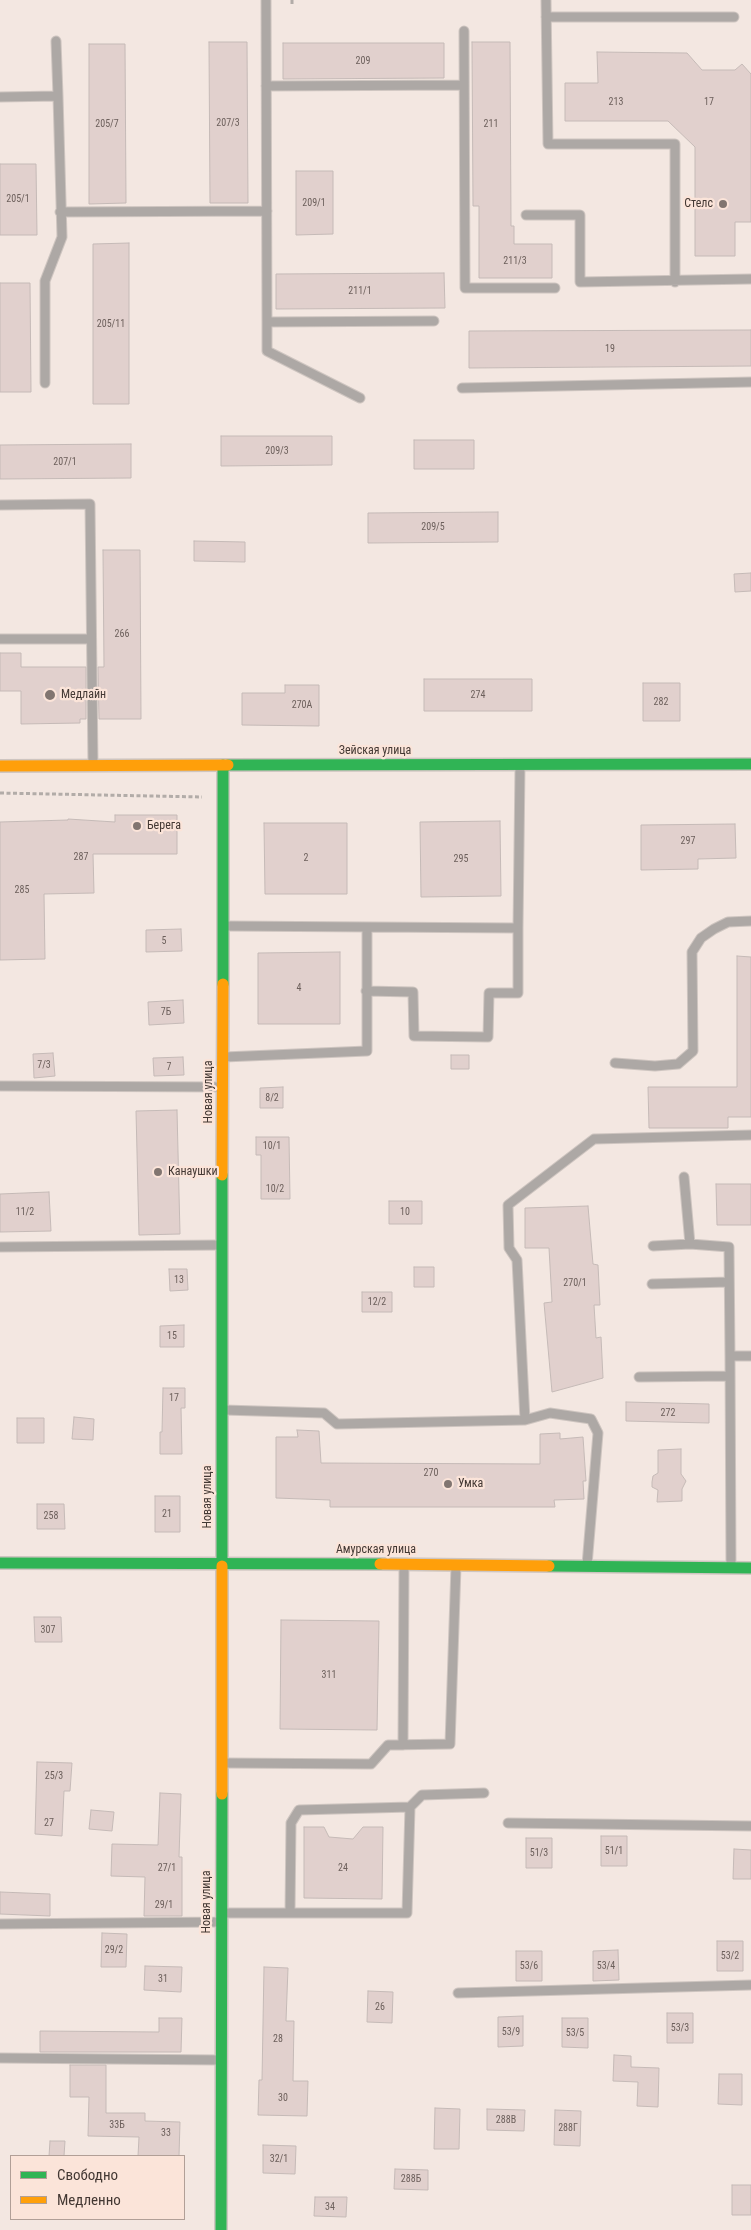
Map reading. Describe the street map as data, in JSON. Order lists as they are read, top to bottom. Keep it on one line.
{"streets":{"street":["Зейская улица","Новая улица","Амурская улица"]},"crossings":[["Зейская улица","Новая улица"],["Новая улица","Амурская улица"]],"places":["Стелс","Медлайн","Берега","Канаушки","Умка"],"house_numbers":["209","213","17","207/3","205/7","211","205/1","209/1","211/3","211/1","205/11","19","209/3","207/1","209/5","266","274","282","270А","297","287","2","295","285","5","4","7Б","7/3","7","8/2","10/1","10/2","11/2","10","13","270/1","12/2","15","17","272","270","21","258","307","311","25/3","27","51/1","51/3","27/1","24","29/1","29/2","53/2","53/6","53/4","31","26","53/3","53/9","53/5","28","30","288В","33Б","288Г","33","32/1","288Б","34"],"legend":["Свободно","Медленно"]}
